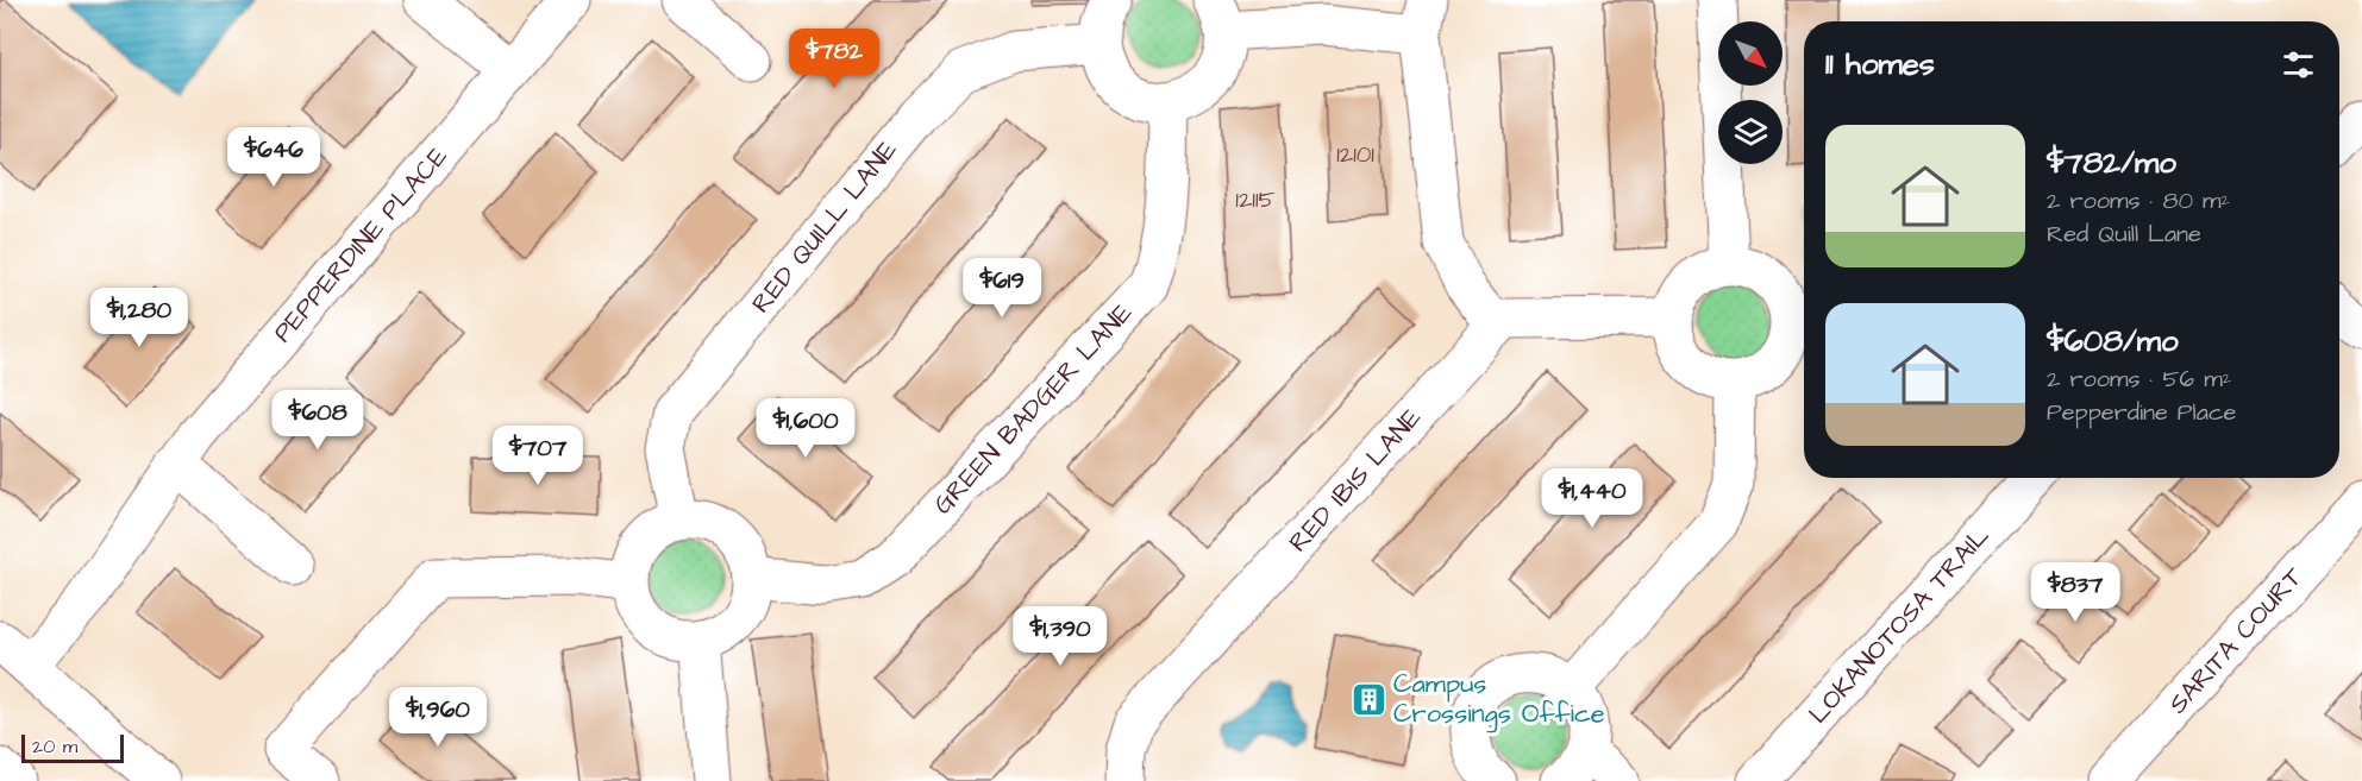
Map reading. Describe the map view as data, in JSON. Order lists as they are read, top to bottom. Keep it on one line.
{"streets":{"street":["RED QUILL LANE","PEPPERDINE PLACE","GREEN BADGER LANE","RED IBIS LANE","LOKANOTOSA TRAIL","SARITA COURT"]},"crossings":[["RED QUILL LANE","GREEN BADGER LANE"]],"places":{"building":["Campus Crossings Office"]},"house_numbers":["12101","12115"],"scale_bar":"20 m","north":"bottom right","page":{"heading":"11 homes","price":["$782","$646","$619","$1,280","$608","$1,600","$707","$1,440","$837","$1,390","$1,960"],"list":[{"name":"$782/mo","note":"2 rooms · 80 m² · Red Quill Lane"},{"name":"$608/mo","note":"2 rooms · 56 m² · Pepperdine Place"}],"scale":"20 m"}}
